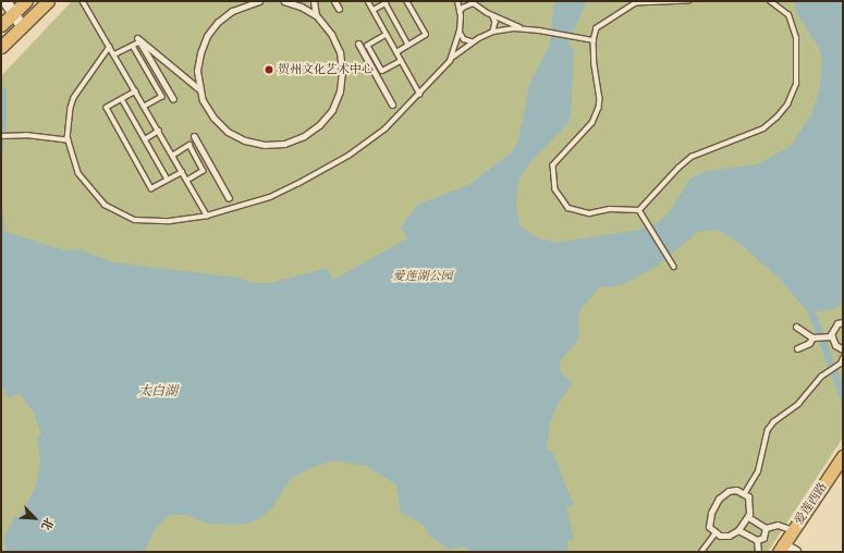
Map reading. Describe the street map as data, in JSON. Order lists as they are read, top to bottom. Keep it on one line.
{"streets":{"main road":["爱莲西路"]},"water":["太白湖"],"parks":["爱莲湖公园"],"places":["贺州文化艺术中心"],"north":"bottom right"}
